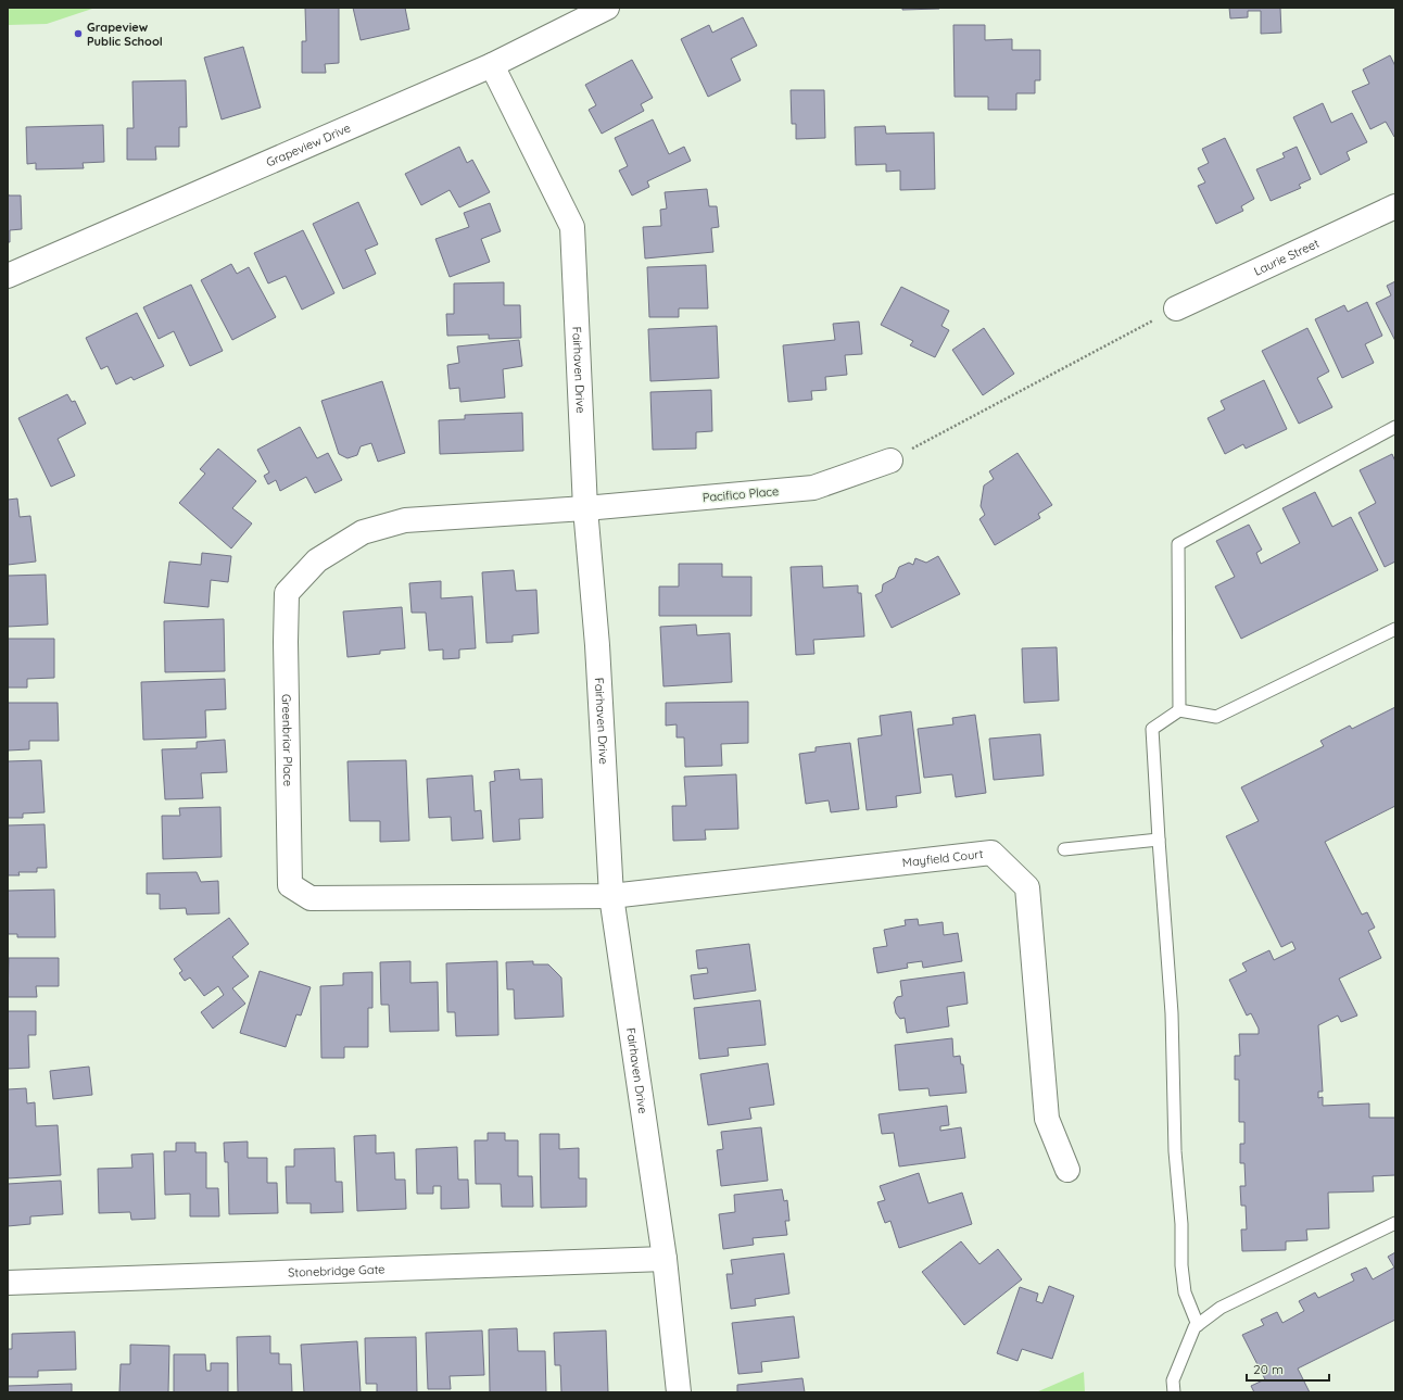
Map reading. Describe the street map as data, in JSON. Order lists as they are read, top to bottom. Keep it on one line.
{"streets":{"street":["Grapeview Drive","Laurie Street","Fairhaven Drive","Pacifico Place","Greenbriar Place","Mayfield Court","Stonebridge Gate"]},"crossings":[["Grapeview Drive","Fairhaven Drive"],["Fairhaven Drive","Pacifico Place"],["Fairhaven Drive","Greenbriar Place"],["Fairhaven Drive","Mayfield Court"],["Fairhaven Drive","Stonebridge Gate"],["Pacifico Place","Greenbriar Place"],["Greenbriar Place","Mayfield Court"]],"places":["Grapeview Public School"],"scale_bar":"20 m"}
